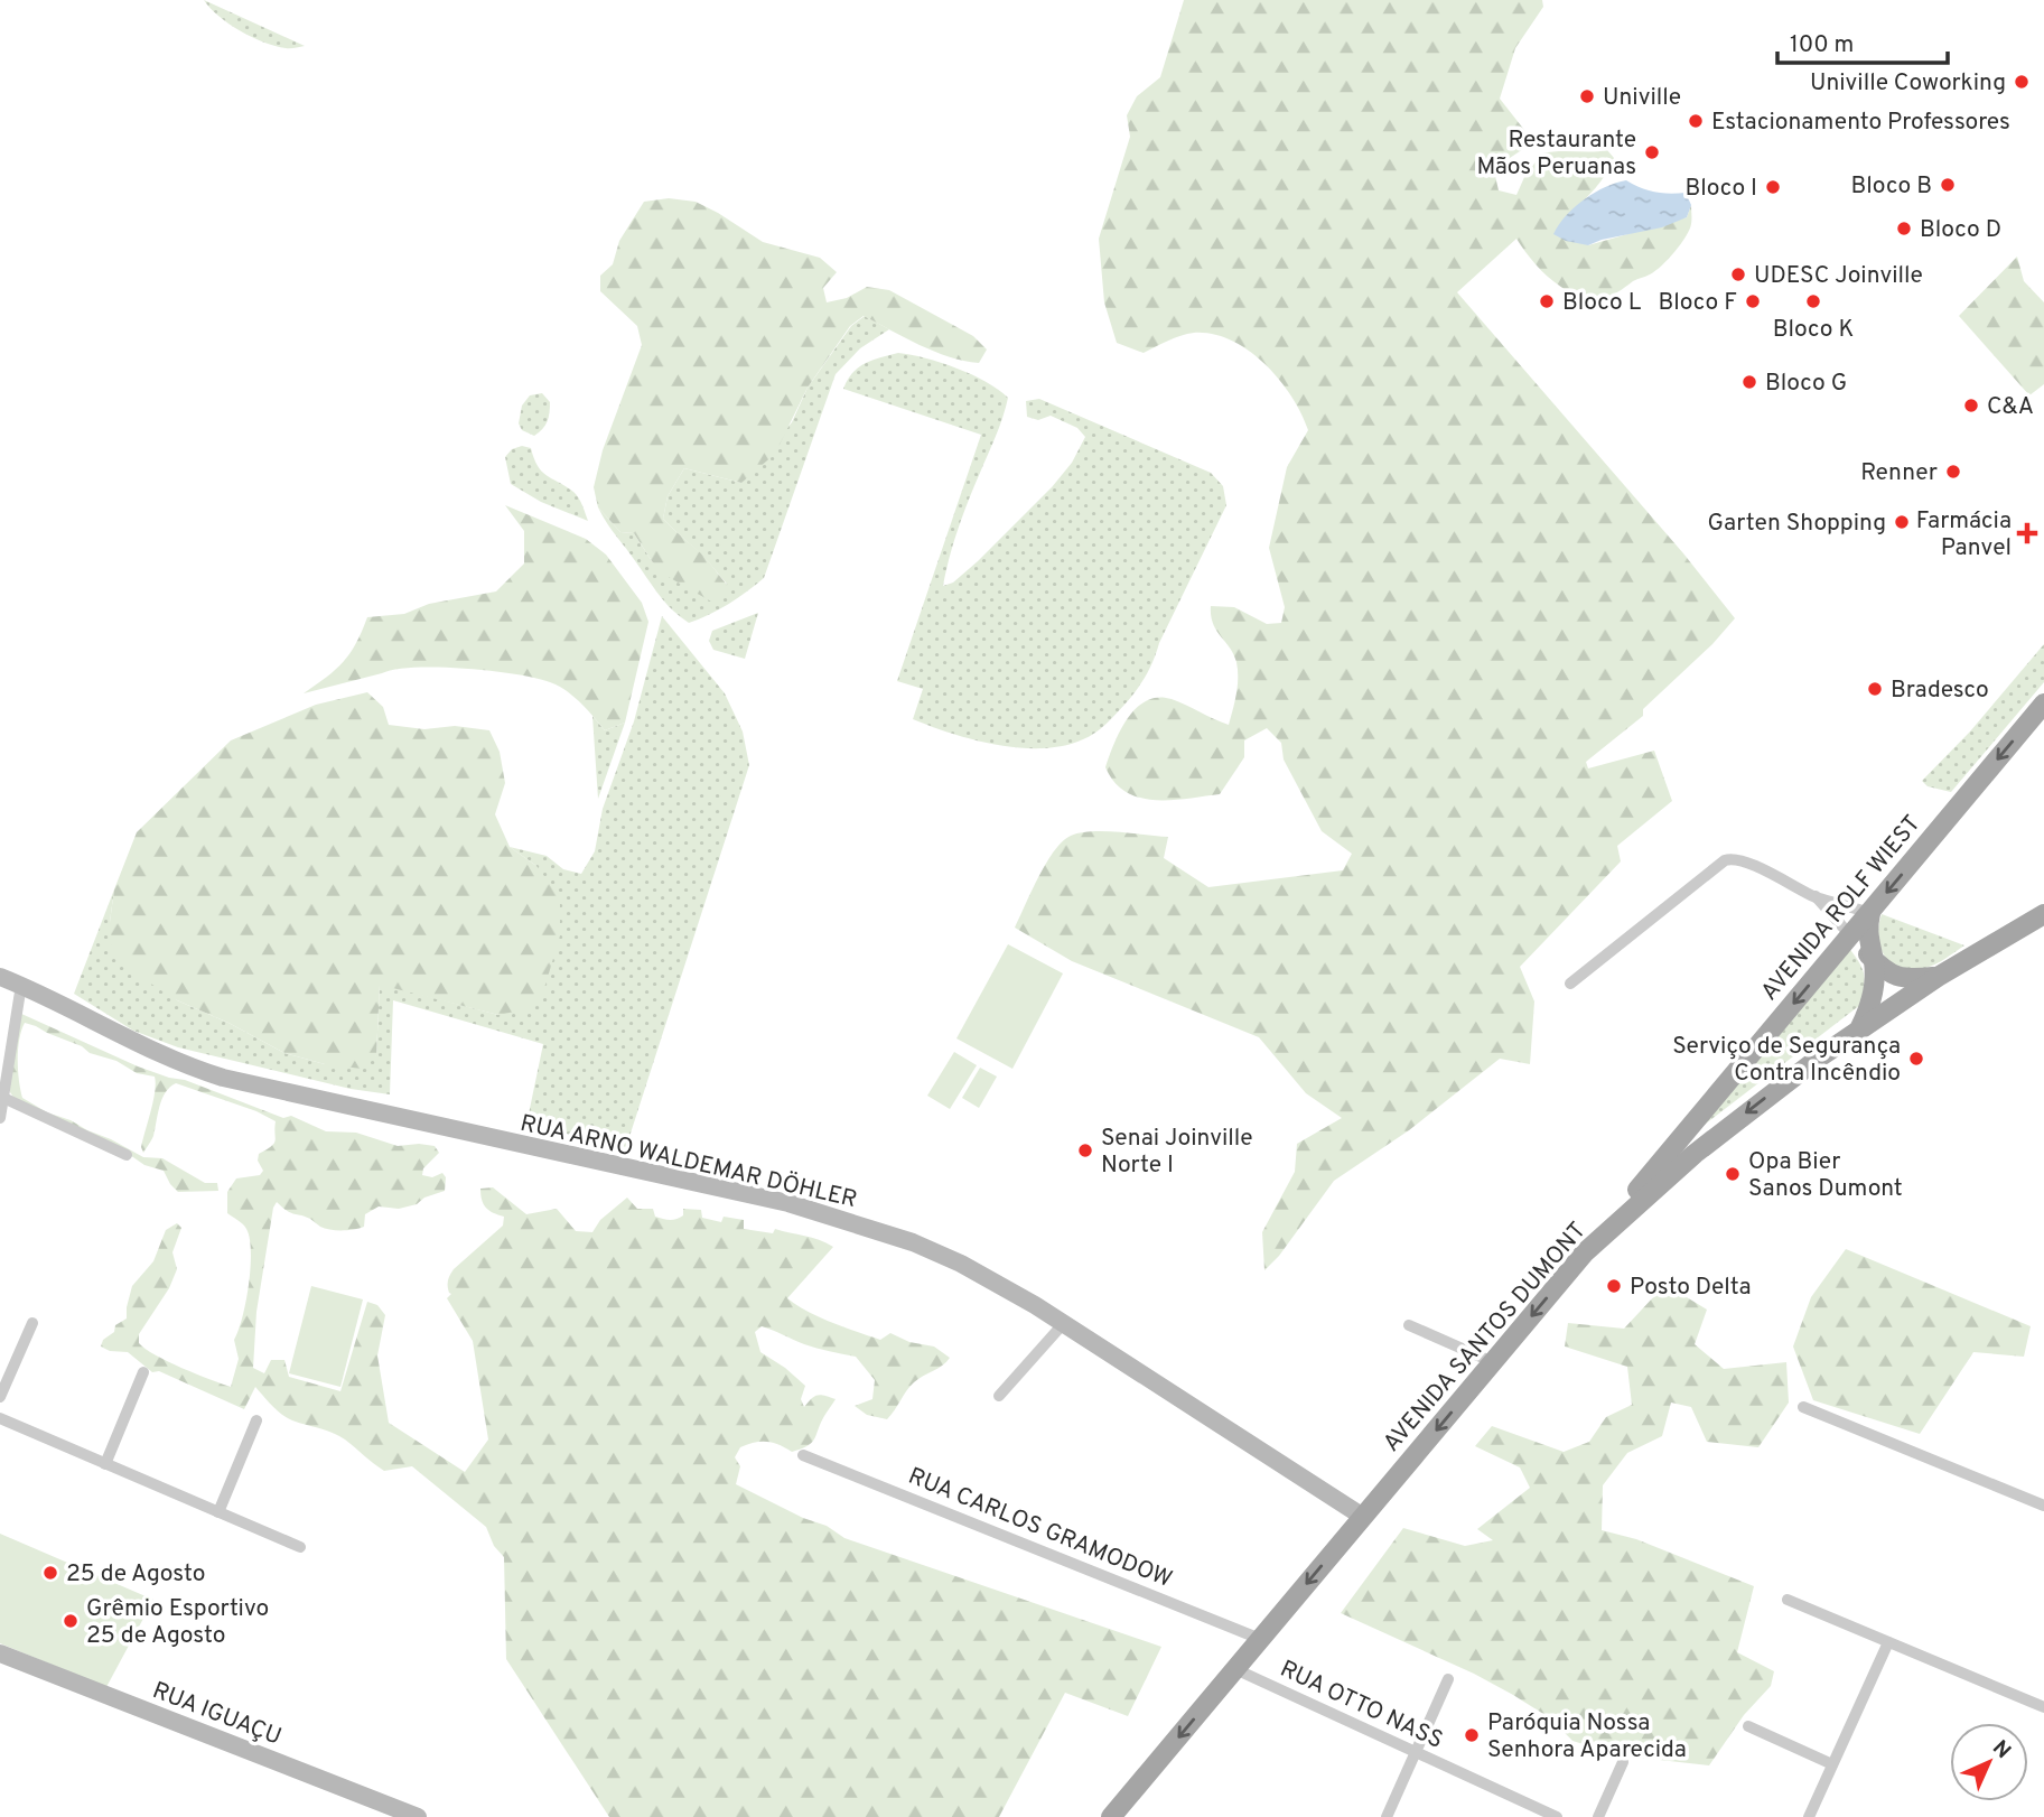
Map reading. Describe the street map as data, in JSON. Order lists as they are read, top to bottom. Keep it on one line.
{"streets":{"main road":["AVENIDA ROLF WIEST","RUA ARNO WALDEMAR DÖHLER","AVENIDA SANTOS DUMONT","RUA IGUAÇU"],"street":["RUA CARLOS GRAMODOW","RUA OTTO NASS"]},"crossings":[["AVENIDA ROLF WIEST","AVENIDA SANTOS DUMONT"],["RUA ARNO WALDEMAR DÖHLER","AVENIDA SANTOS DUMONT"],["AVENIDA SANTOS DUMONT","RUA CARLOS GRAMODOW"],["AVENIDA SANTOS DUMONT","RUA OTTO NASS"]],"one_way":["AVENIDA ROLF WIEST","AVENIDA SANTOS DUMONT"],"places":{"other":["Univille Coworking","Univille","Estacionamento Professores","Restaurante Mãos Peruanas","Bloco B","Bloco I","Bloco D","UDESC Joinville","Bloco L","Bloco F","Bloco K","Bloco G","C&A","Renner","Garten Shopping","Bradesco","Serviço de Segurança Contra Incêndio","Senai Joinville Norte I","Opa Bier Sanos Dumont","Posto Delta","25 de Agosto","Grêmio Esportivo 25 de Agosto","Paróquia Nossa Senhora Aparecida"],"health":["Farmácia Panvel"]},"scale_bar":"100 m","north":"top right"}
